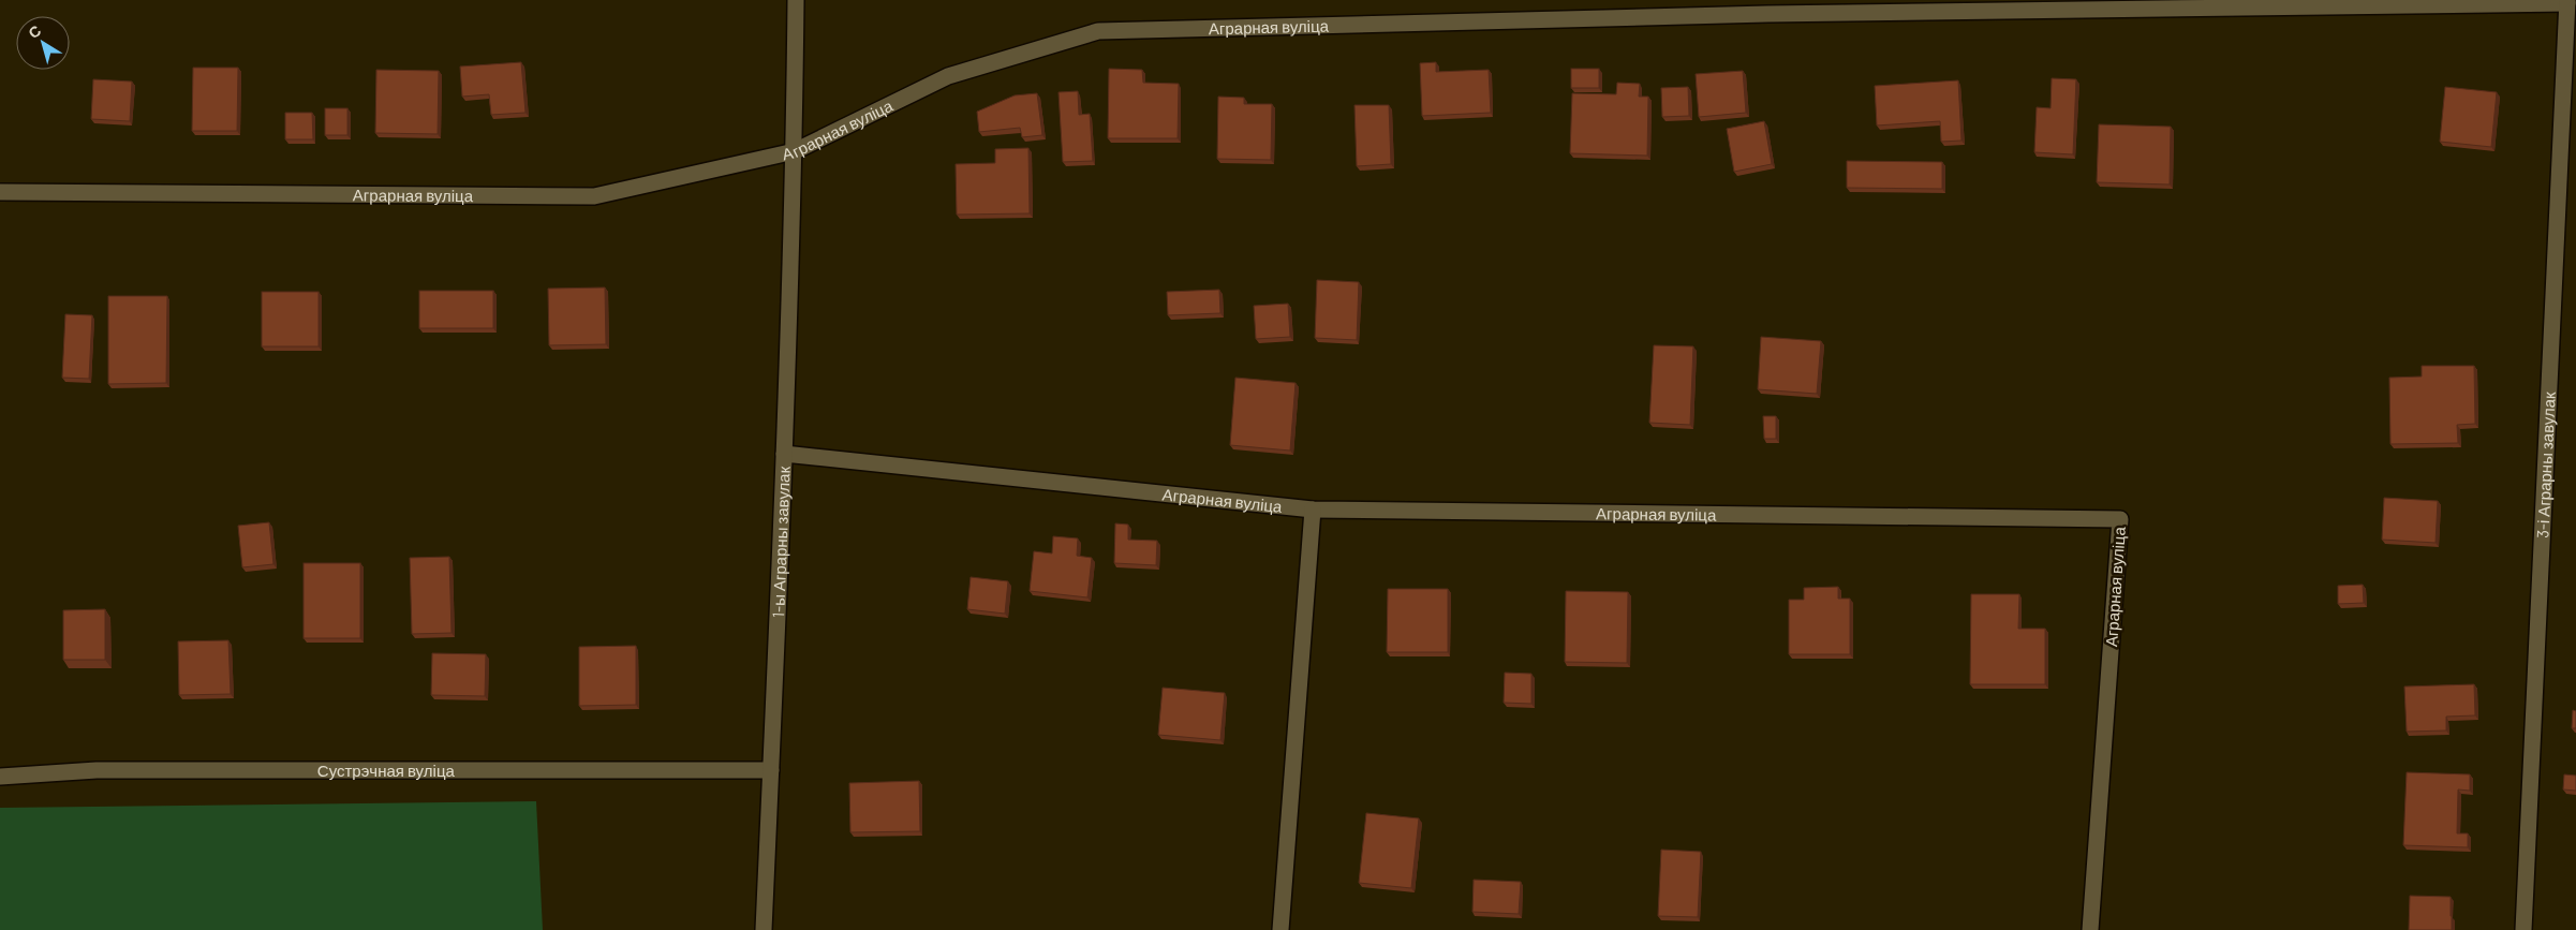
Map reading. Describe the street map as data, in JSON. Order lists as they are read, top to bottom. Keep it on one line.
{"streets":{"street":["Аграрная вуліца","3-і Аграрны завулак","1-ы Аграрны завулак","Сустрэчная вуліца"]},"crossings":[["Аграрная вуліца","3-і Аграрны завулак"],["Аграрная вуліца","1-ы Аграрны завулак"],["1-ы Аграрны завулак","Сустрэчная вуліца"]],"north":"top left"}
